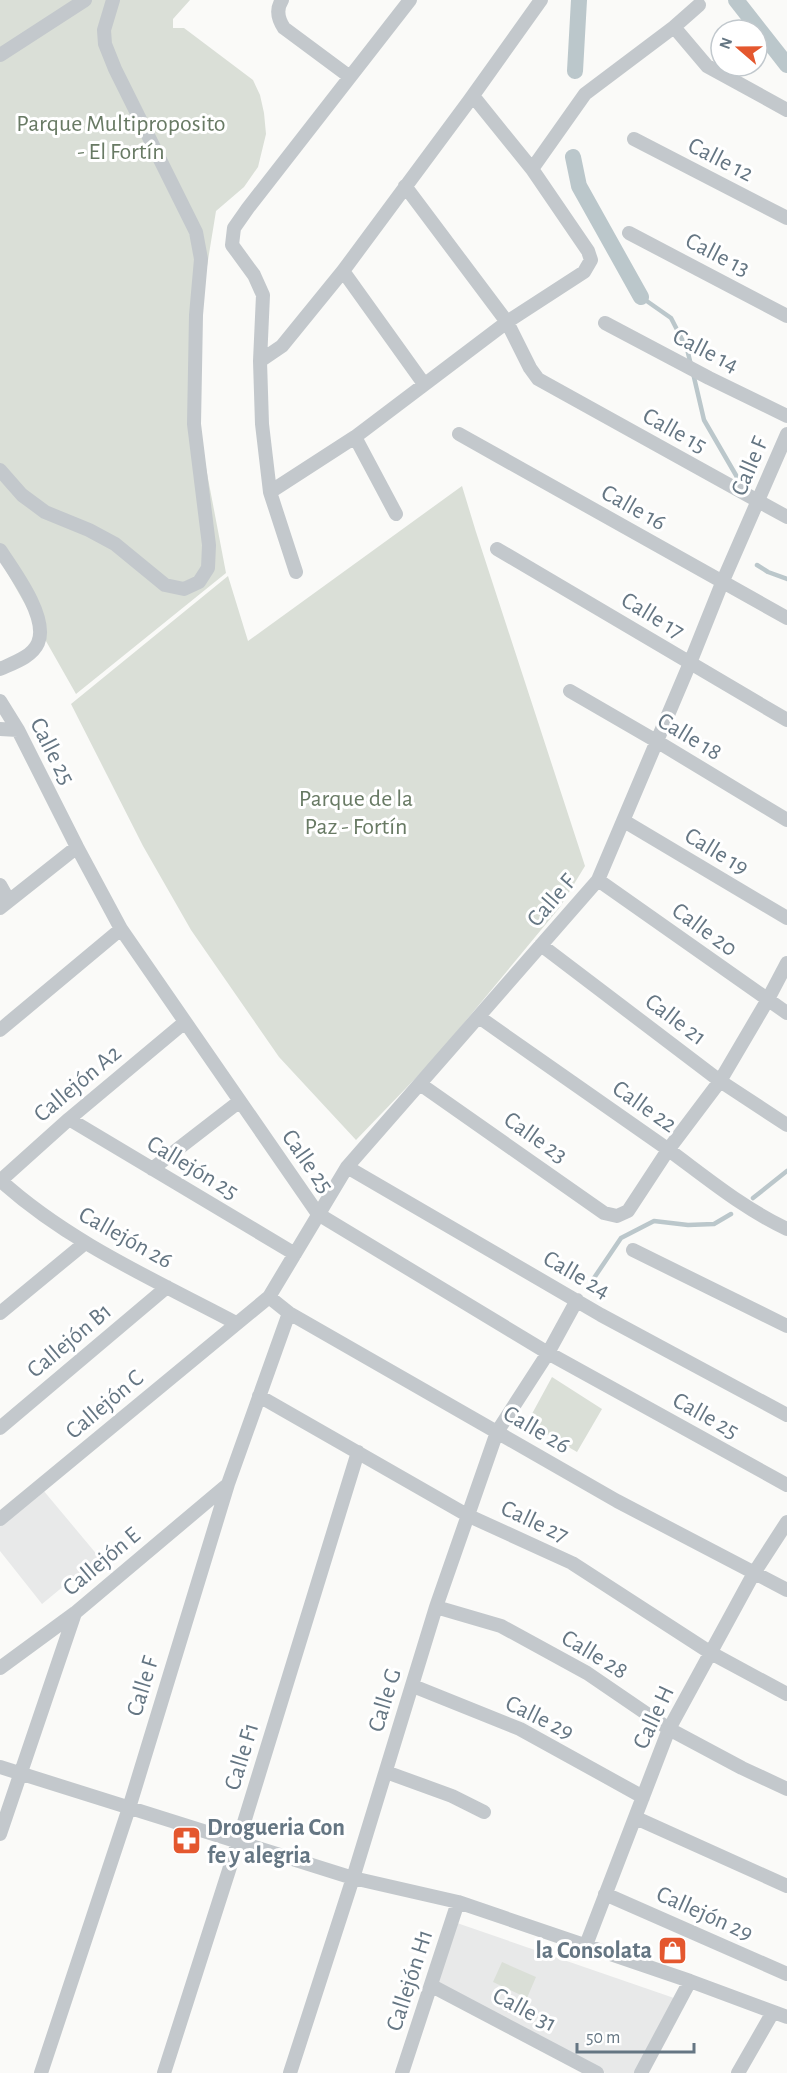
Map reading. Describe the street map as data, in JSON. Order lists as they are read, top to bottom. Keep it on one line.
{"streets":{"street":["Calle 12","Calle 13","Calle 14","Calle 15","Calle F","Calle 16","Calle 17","Calle 18","Calle 25","Calle 19","Calle 20","Calle 21","Callejón A2","Calle 22","Calle 23","Callejón 25","Callejón 26","Calle 24","Callejón B1","Callejón C","Calle 26","Calle 27","Callejón E","Calle 28","Calle G","Calle 29","Calle H","Calle F1","Callejón 29","Callejón H1","Calle 31"]},"crossings":[["Calle 15","Calle F"],["Calle F","Calle 16"],["Calle F","Calle 17"],["Calle F","Calle 18"],["Calle F","Calle 25"],["Calle F","Calle 19"],["Calle F","Calle 20"],["Calle F","Calle 21"],["Calle F","Calle 22"],["Calle F","Calle 23"],["Calle F","Callejón 25"],["Calle F","Callejón 26"],["Calle F","Calle 24"],["Calle F","Callejón C"],["Calle F","Calle 26"],["Calle F","Calle 27"],["Calle F","Callejón E"],["Calle 25","Callejón A2"],["Calle 25","Calle G"],["Callejón A2","Callejón 25"],["Callejón A2","Callejón 26"],["Calle 22","Calle 23"],["Callejón 26","Callejón B1"],["Callejón 26","Callejón C"],["Calle 24","Calle G"],["Calle 26","Calle G"],["Calle 26","Calle H"],["Calle 27","Calle G"],["Calle 27","Calle H"],["Calle 27","Calle F1"],["Calle 28","Calle G"],["Calle 28","Calle H"],["Calle G","Calle 29"],["Calle 29","Calle H"],["Calle H","Callejón 29"],["Callejón H1","Calle 31"]],"parks":["Parque Multiproposito - El Fortín","Parque de la Paz - Fortín"],"places":{"pharmacy":["Drogueria Con fe y alegria"],"shop":["la Consolata"]},"scale_bar":"50 m","north":"left"}
